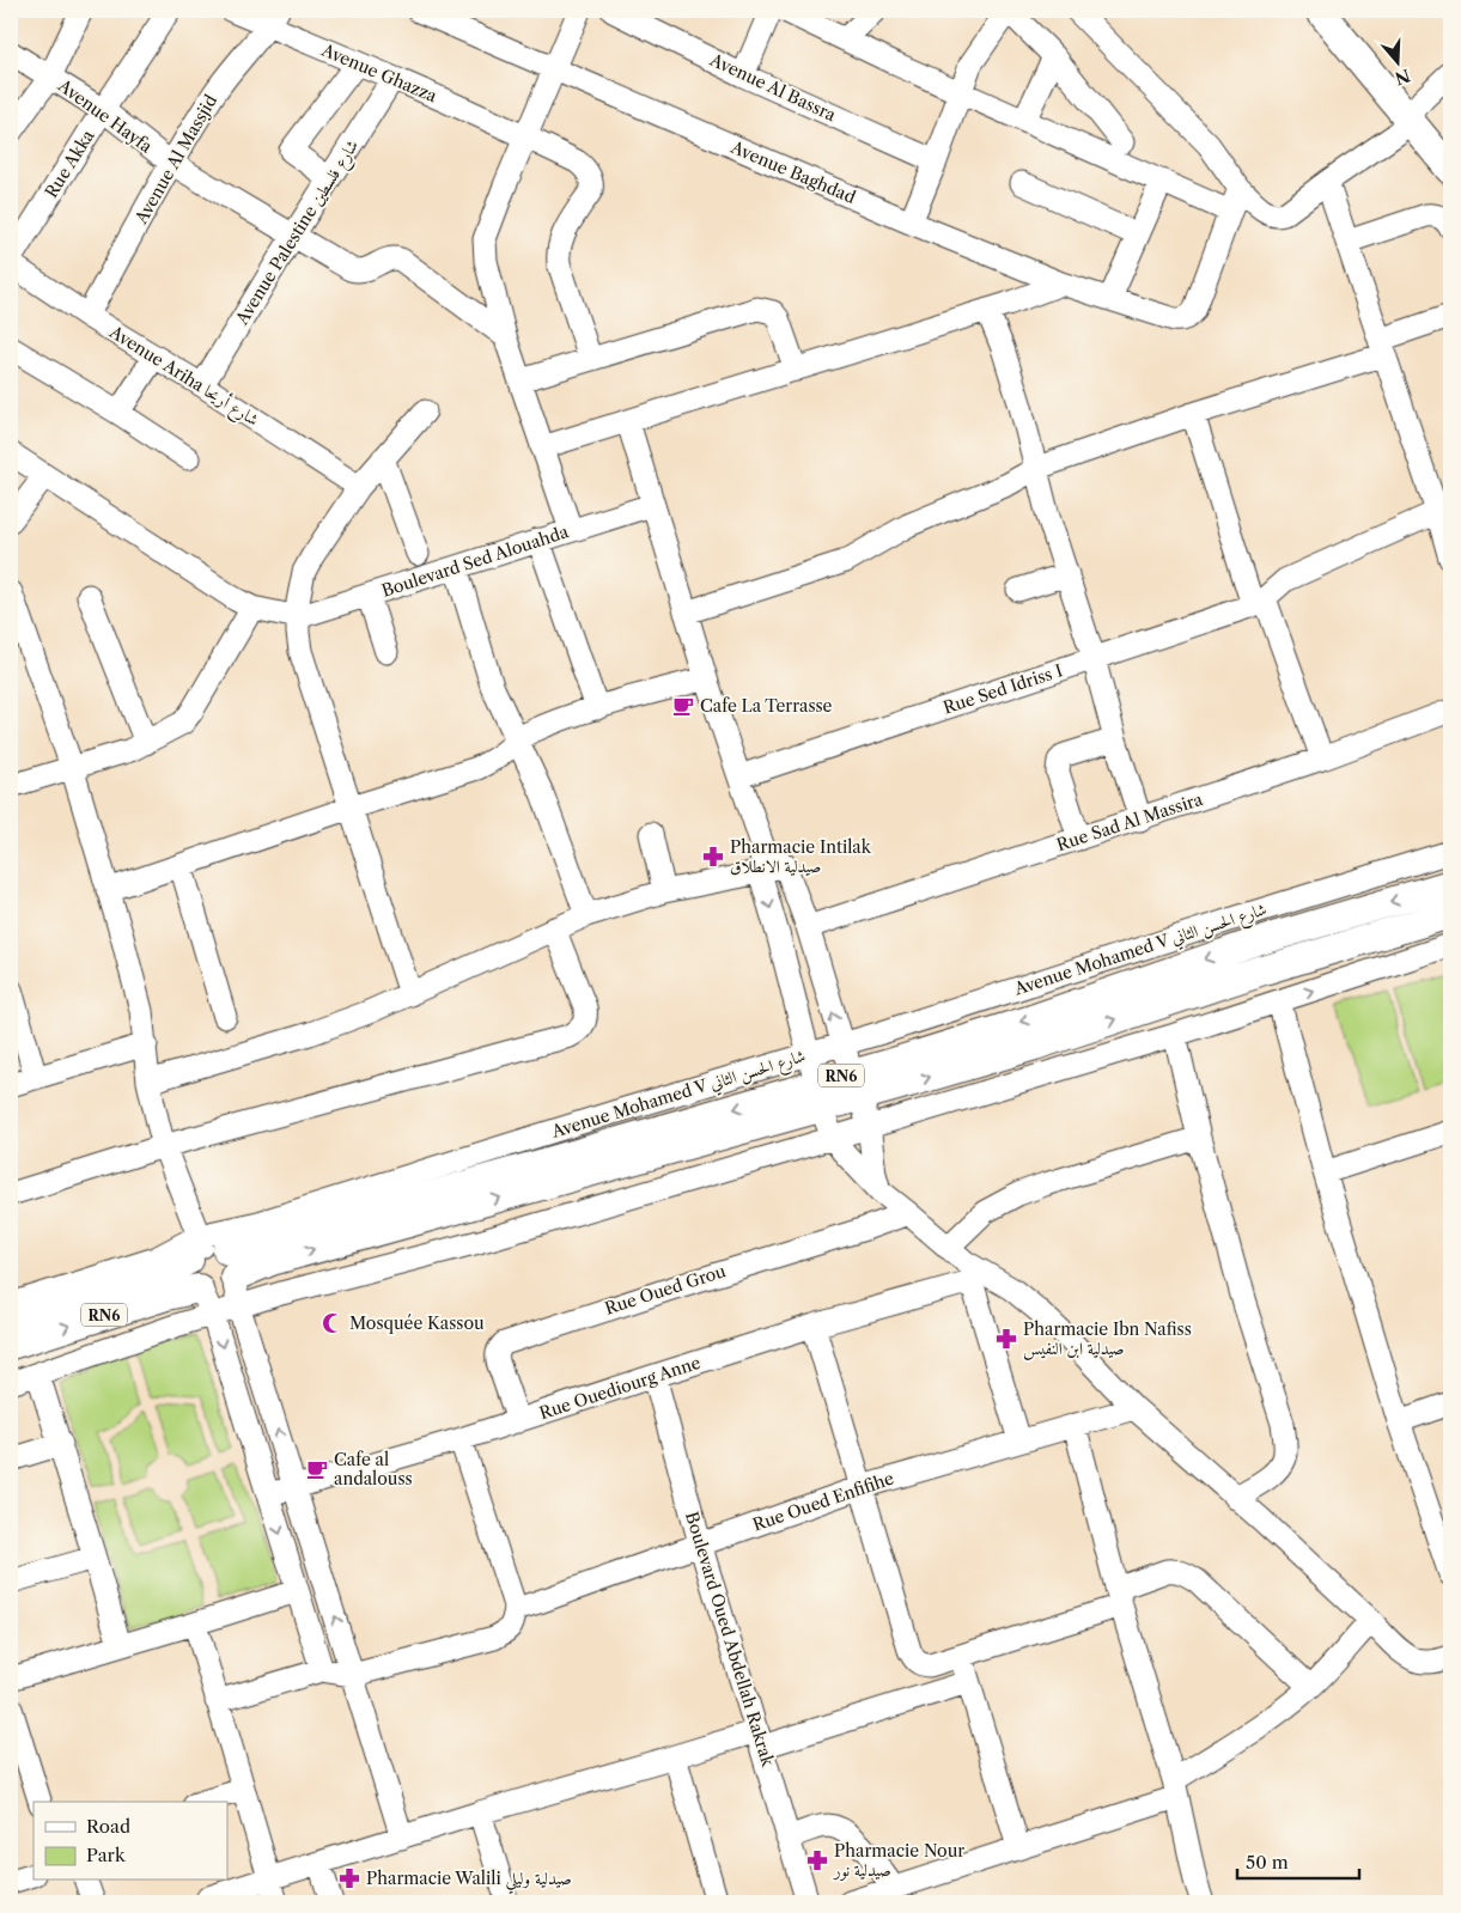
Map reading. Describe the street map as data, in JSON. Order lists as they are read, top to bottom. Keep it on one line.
{"streets":{"main road":["RN6"],"street":["Avenue Ghazza","Avenue Al Bassra","Avenue Hayfa","Avenue Al Massjid","Rue Akka","Avenue Baghdad","Avenue Palestine شارع فلسطين","Avenue Ariha شارع أريحا","Boulevard Sed Alouahda","Rue Sed Idriss I","Rue Sad Al Massira","Avenue Mohamed V شارع الحسن الثاني","Rue Oued Grou","Rue Ouediourg Anne","Rue Oued Enfifihe","Boulevard Oued Abdellah Rakrak"]},"crossings":[["Avenue Ghazza","Avenue Al Massjid"],["Avenue Ghazza","Avenue Palestine شارع فلسطين"],["Avenue Hayfa","Avenue Al Massjid"],["Avenue Hayfa","Rue Akka"],["Avenue Hayfa","Avenue Palestine شارع فلسطين"],["Avenue Al Massjid","Avenue Ariha شارع أريحا"],["Avenue Palestine شارع فلسطين","Avenue Ariha شارع أريحا"],["Avenue Mohamed V شارع الحسن الثاني","RN6"],["Rue Oued Grou","Rue Ouediourg Anne"],["Rue Ouediourg Anne","Boulevard Oued Abdellah Rakrak"],["Rue Oued Enfifihe","Boulevard Oued Abdellah Rakrak"]],"places":{"cafe":["Cafe La Terrasse","Cafe al andalouss"],"pharmacy":["Pharmacie Intilak صيدلية الانطلاق","Pharmacie Ibn Nafiss صيدلية ابن النفيس","Pharmacie Nour صيدلية نور","Pharmacie Walili صيدلية وليلي"],"mosque":["Mosquée Kassou"]},"legend":["Road","Park"],"scale_bar":"50 m","north":"bottom"}
